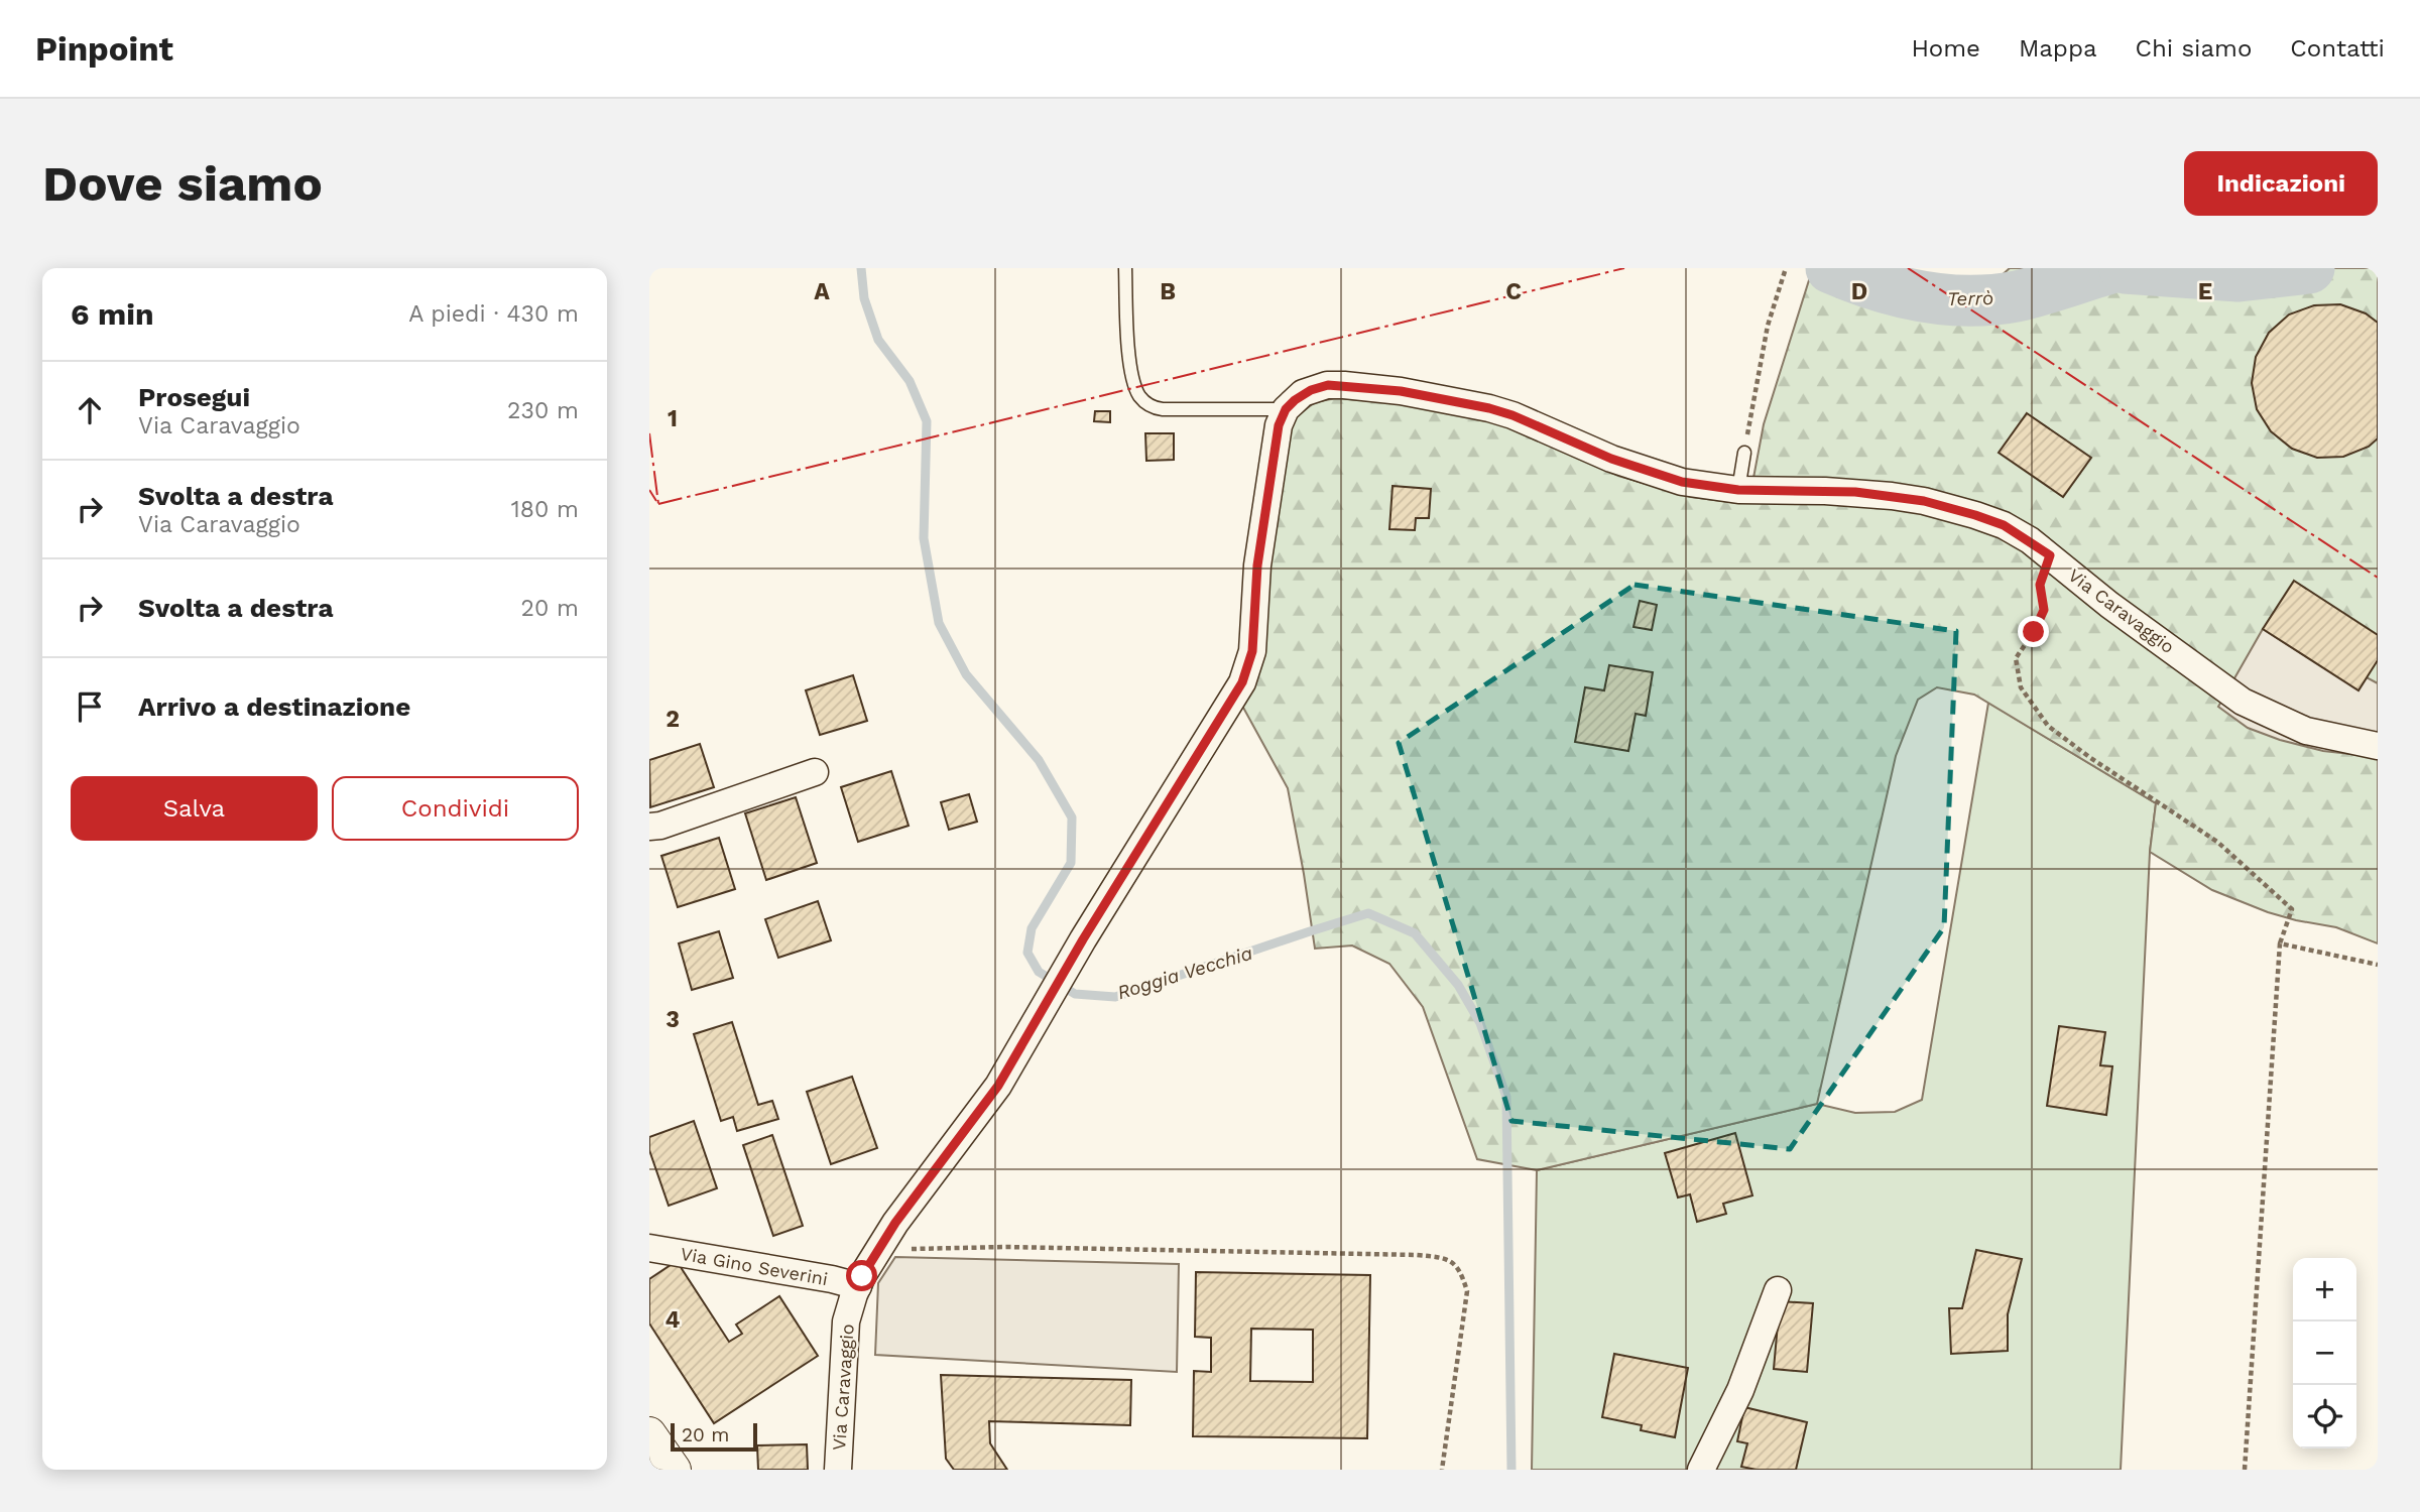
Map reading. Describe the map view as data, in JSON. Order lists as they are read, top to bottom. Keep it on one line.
{"streets":{"street":["Via Caravaggio","Via Gino Severini"]},"crossings":[["Via Caravaggio","Via Gino Severini"]],"water":["Terrò","Roggia Vecchia"],"scale_bar":"20 m","page":{"header":"Pinpoint","nav":["Home","Mappa","Chi siamo","Contatti"],"buttons":["Indicazioni",["Salva","Condividi"]],"title":"Dove siamo","heading":["6 min","A piedi · 430 m"],"list":[["Prosegui","Via Caravaggio","230 m"],["Svolta a destra","Via Caravaggio","180 m"],["Svolta a destra","20 m"],"Arrivo a destinazione"],"map_buttons":["+","−"],"scale":"20 m"},"grid":{"columns":["A","B","C","D","E"],"rows":["1","2","3","4"]}}
